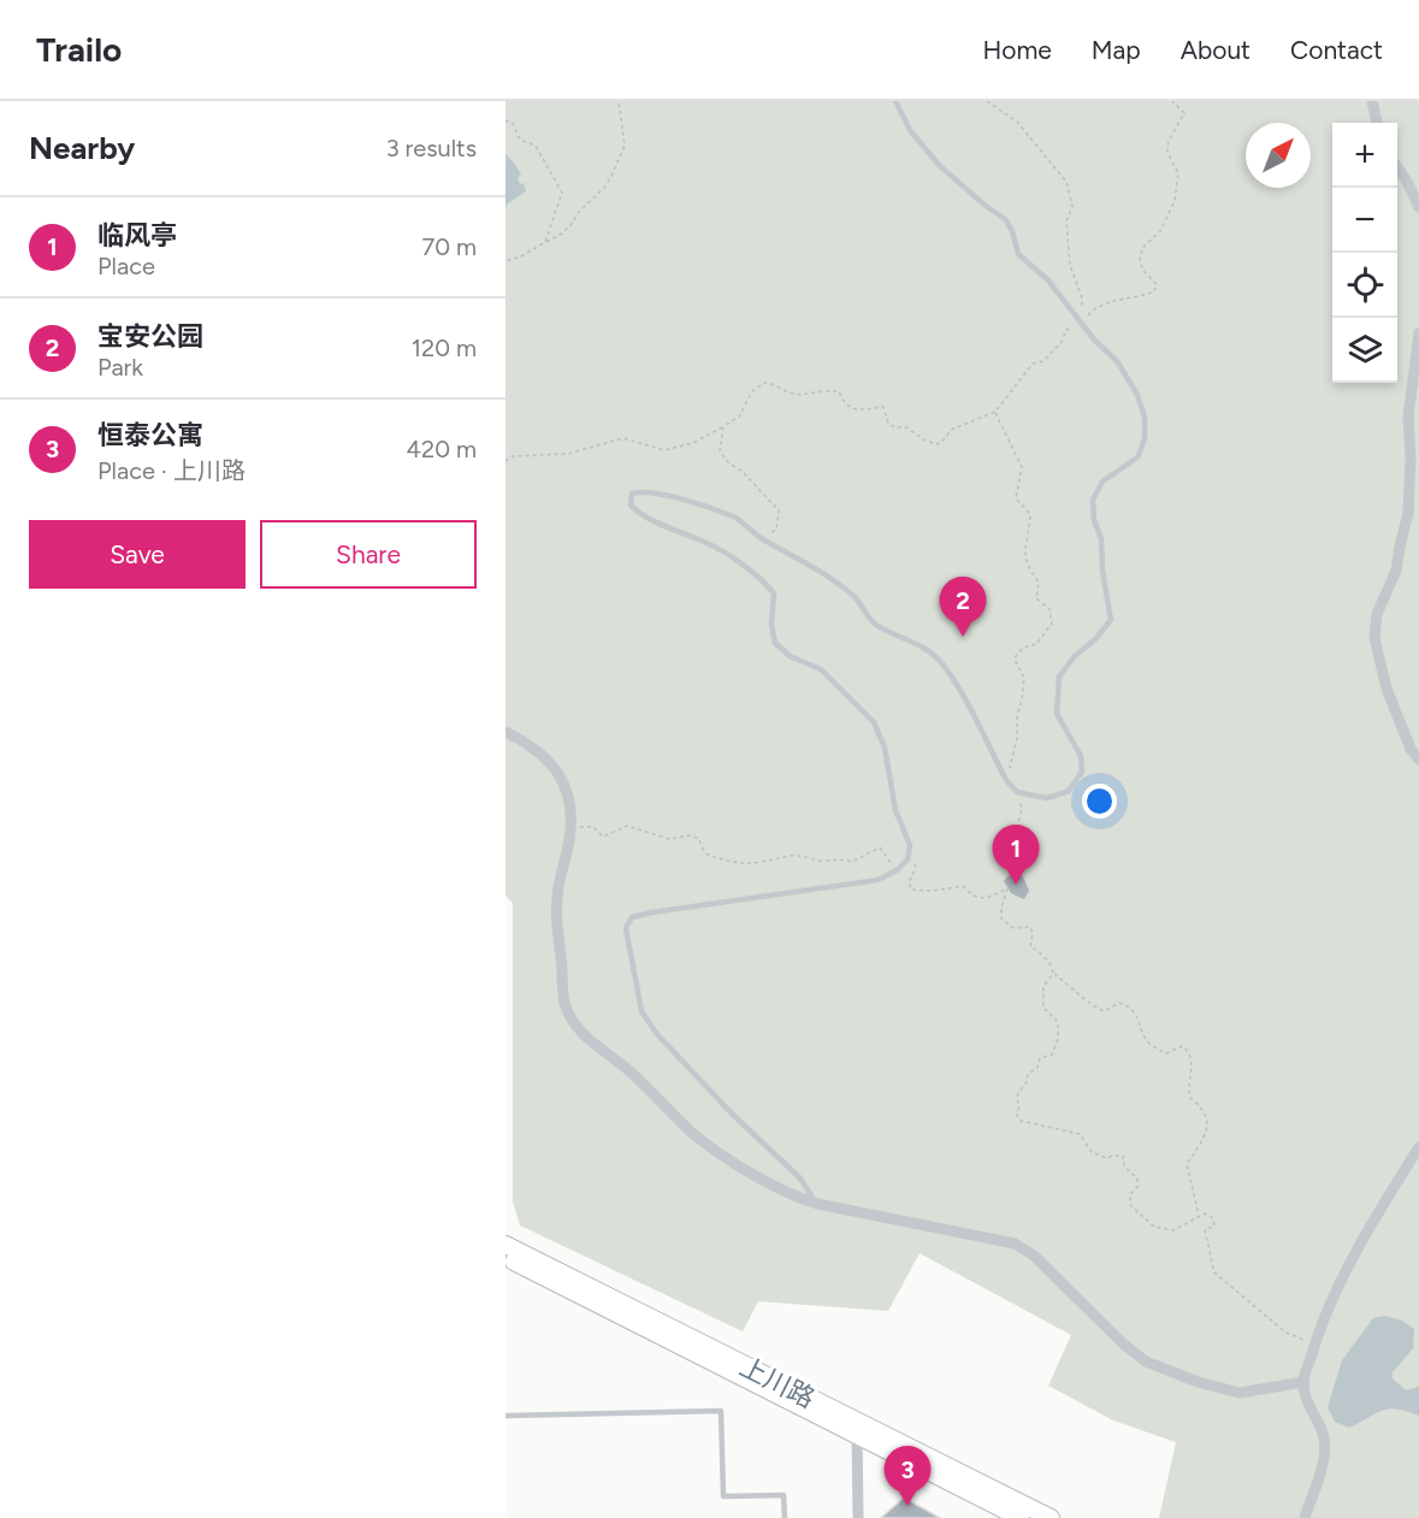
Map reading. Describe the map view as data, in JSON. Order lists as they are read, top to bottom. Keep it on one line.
{"streets":{"main road":["上川路"]},"north":"top right","page":{"header":"Trailo","nav":["Home","Map","About","Contact"],"heading":["Nearby","3 results"],"map_buttons":["+","−"],"list":[{"mark":"1","name":"临风亭","note":"Place","value":"70 m"},{"mark":"2","name":"宝安公园","note":"Park","value":"120 m"},{"mark":"3","name":"恒泰公寓","note":"Place · 上川路","value":"420 m"}],"buttons":["Save","Share"],"pins":["2","1","3"]}}
